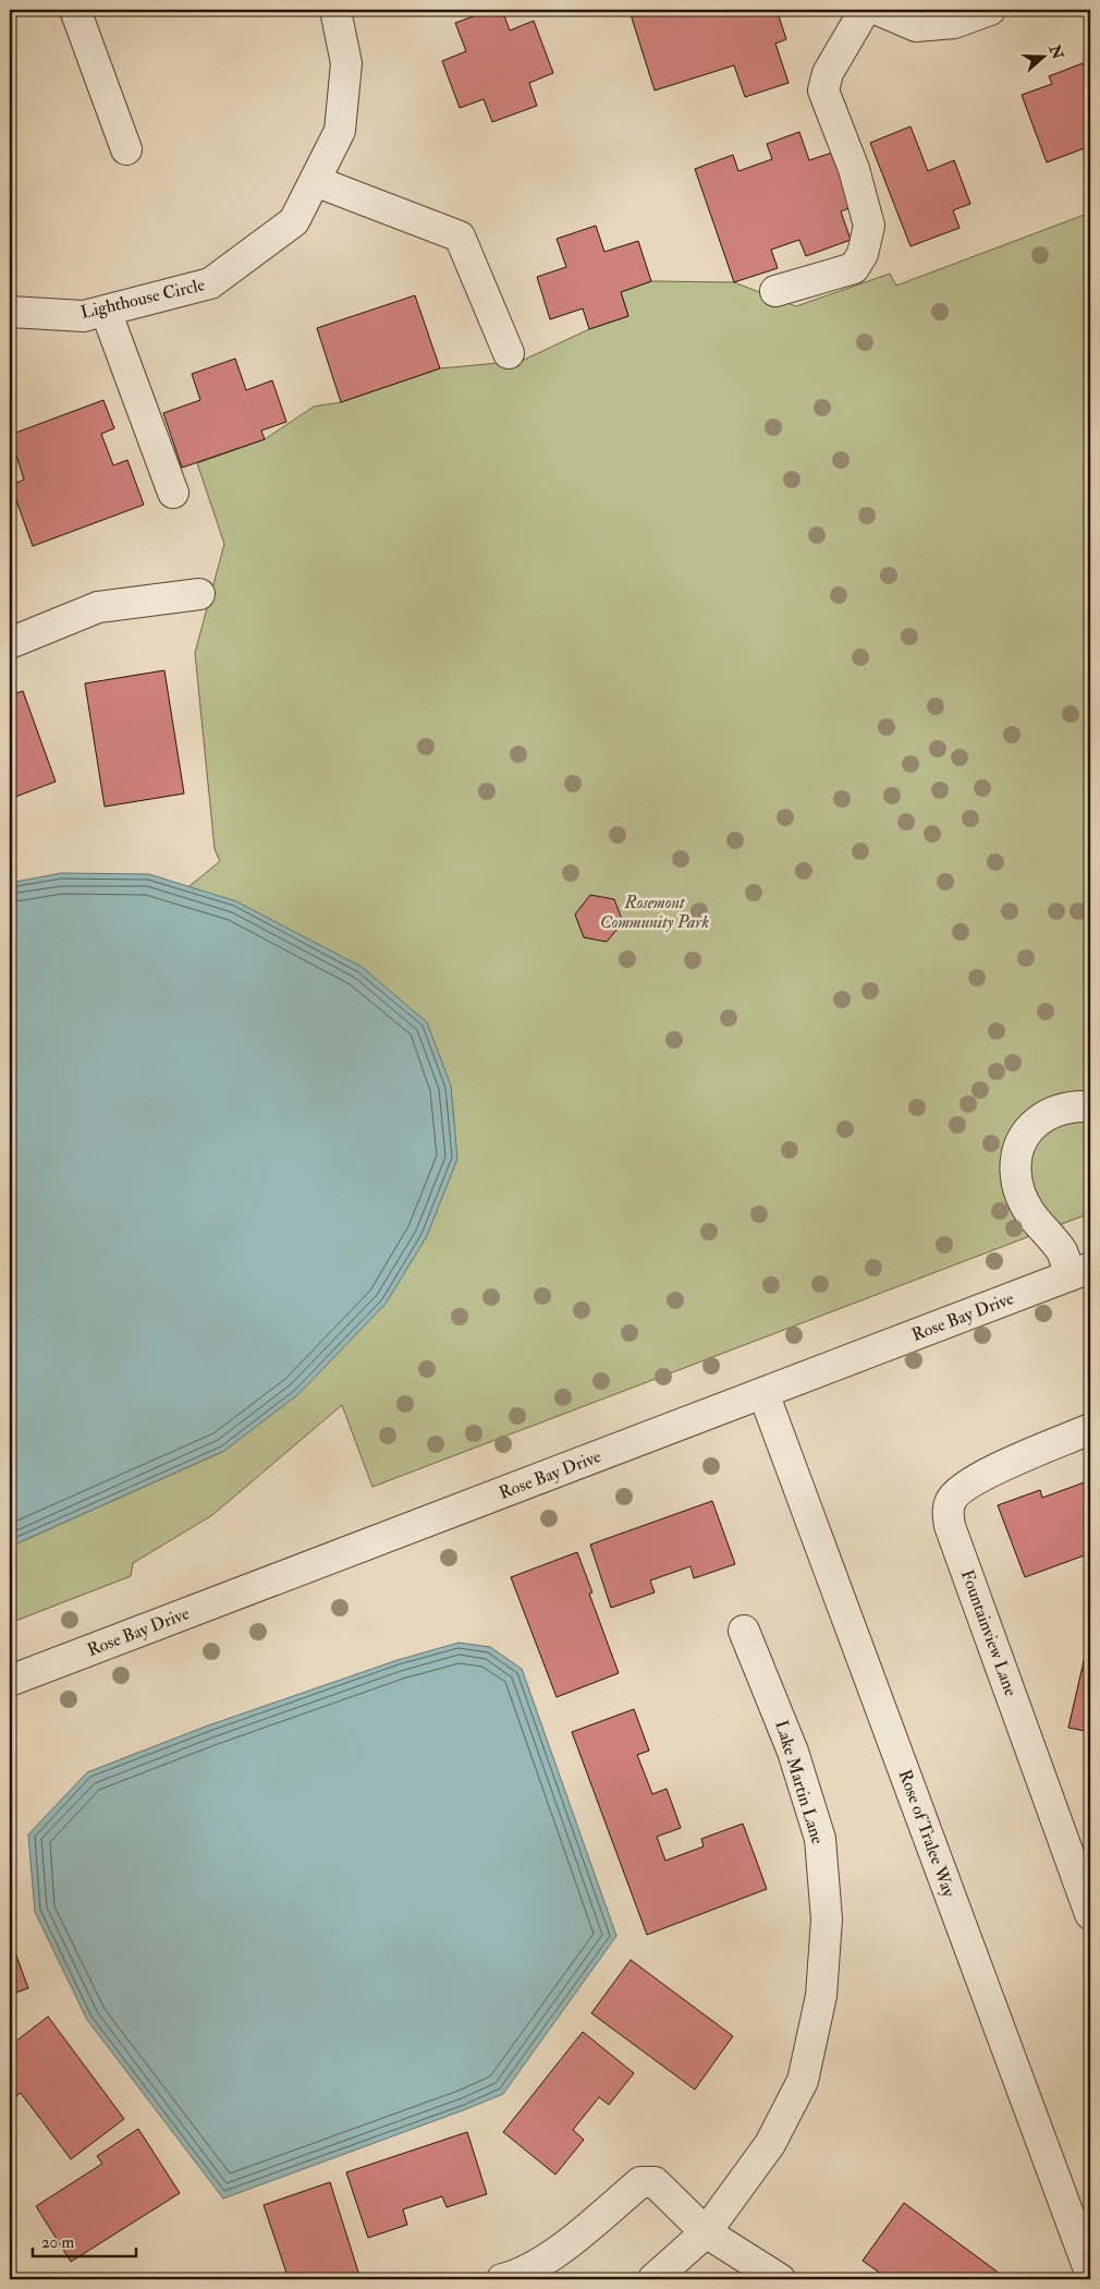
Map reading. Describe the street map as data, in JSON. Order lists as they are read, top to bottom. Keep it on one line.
{"streets":{"street":["Lighthouse Circle","Rose Bay Drive","Fountainview Lane","Lake Martin Lane","Rose of Tralee Way"]},"crossings":[["Rose Bay Drive","Rose of Tralee Way"]],"parks":["Rosemont Community Park"],"scale_bar":"20 m","north":"right"}
